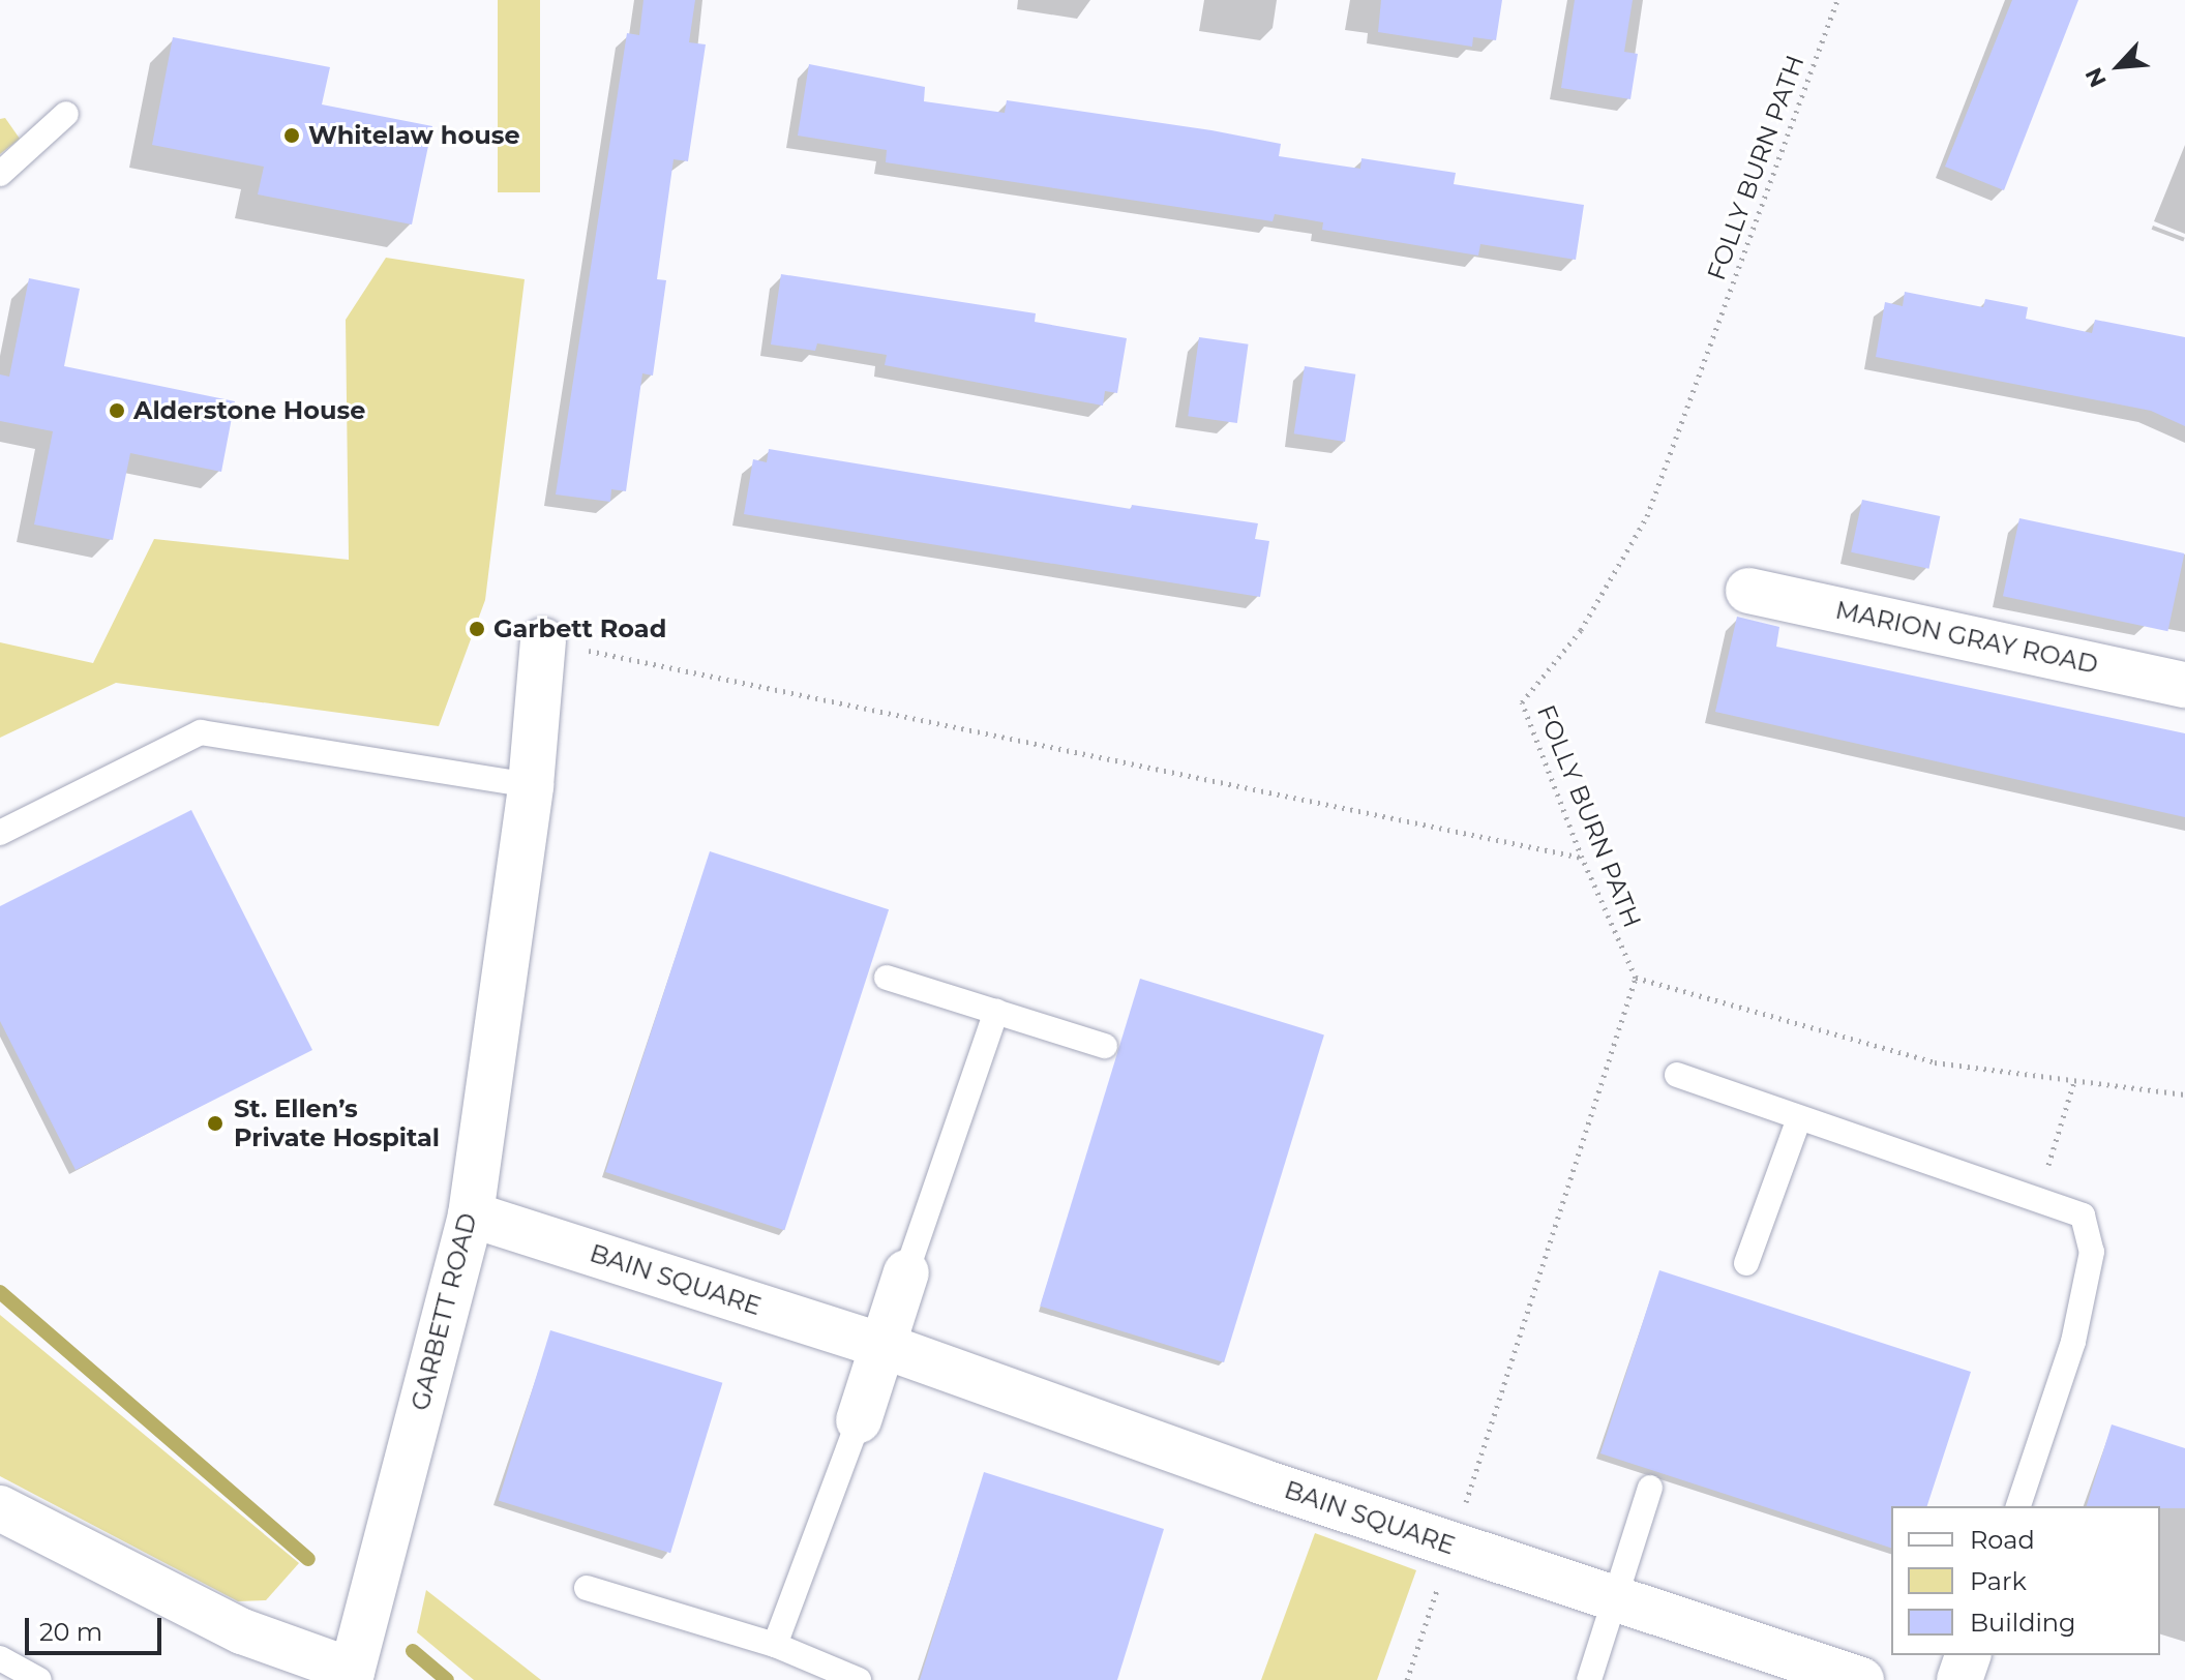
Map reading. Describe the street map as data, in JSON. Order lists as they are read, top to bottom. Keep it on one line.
{"streets":{"street":["MARION GRAY ROAD","BAIN SQUARE","GARBETT ROAD"],"path":["FOLLY BURN PATH"]},"crossings":[["BAIN SQUARE","GARBETT ROAD"]],"places":["Whitelaw house","Alderstone House","Garbett Road","St. Ellen’s Private Hospital"],"legend":["Road","Park","Building"],"scale_bar":"20 m","north":"bottom left"}
